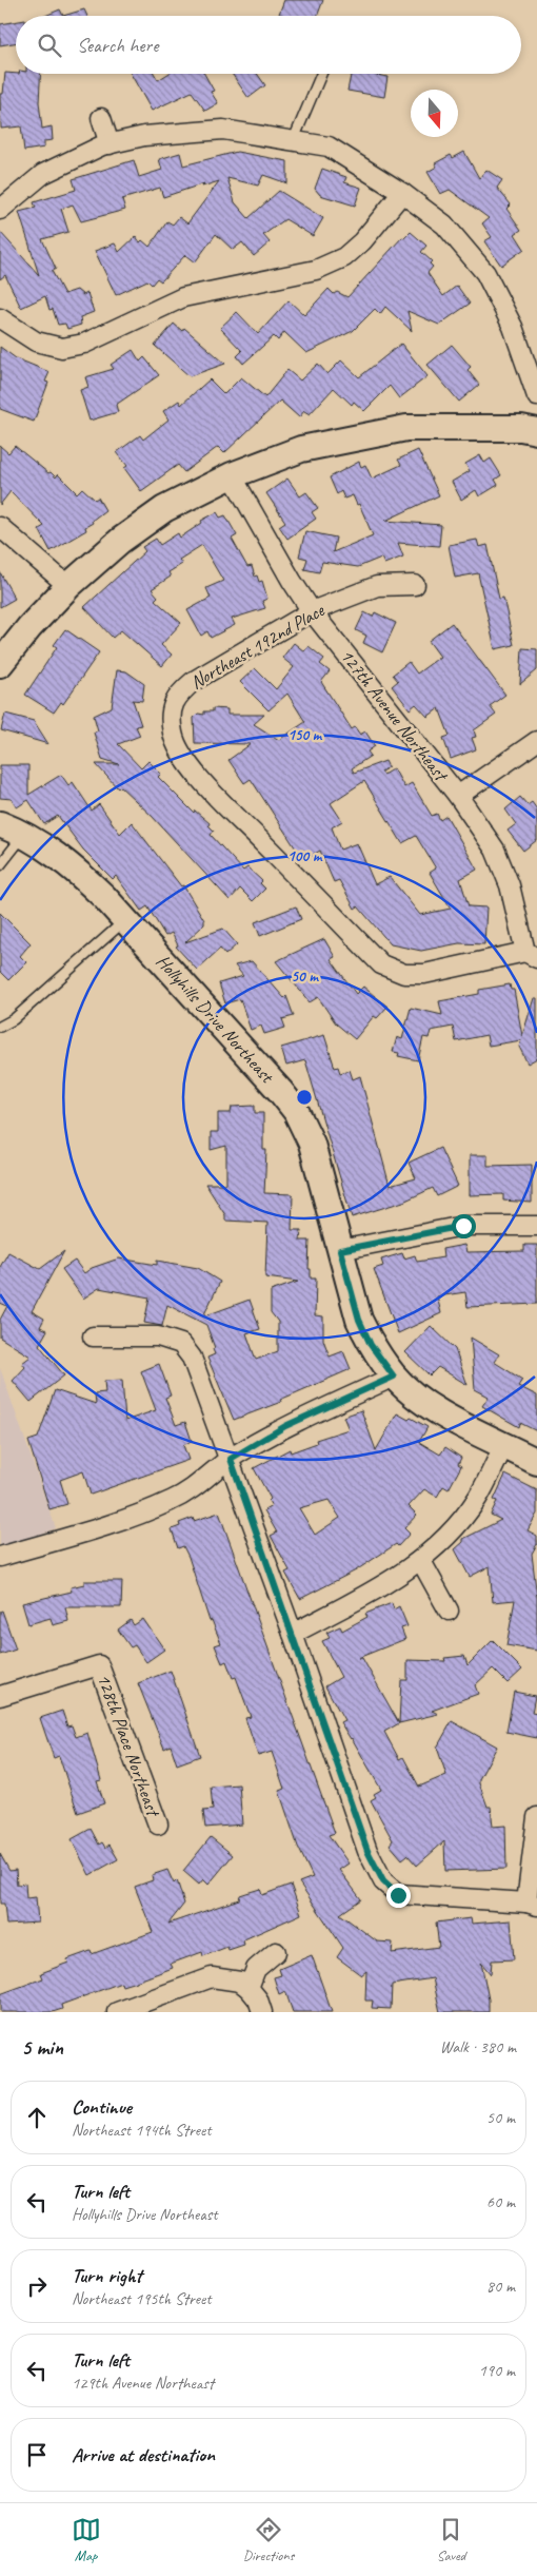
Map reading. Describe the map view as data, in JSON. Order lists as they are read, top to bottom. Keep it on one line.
{"streets":{"street":["Northeast 192nd Place","127th Avenue Northeast","Hollyhills Drive Northeast","128th Place Northeast"]},"crossings":[["Northeast 192nd Place","127th Avenue Northeast"]],"north":"bottom","page":{"search":"Search here","heading":["5 min","Walk · 380 m"],"list":[["Continue","Northeast 194th Street","50 m"],["Turn left","Hollyhills Drive Northeast","60 m"],["Turn right","Northeast 195th Street","80 m"],["Turn left","129th Avenue Northeast","190 m"],"Arrive at destination"],"nav":["Map","Directions","Saved"]},"rings":["150 m","100 m","50 m"]}
